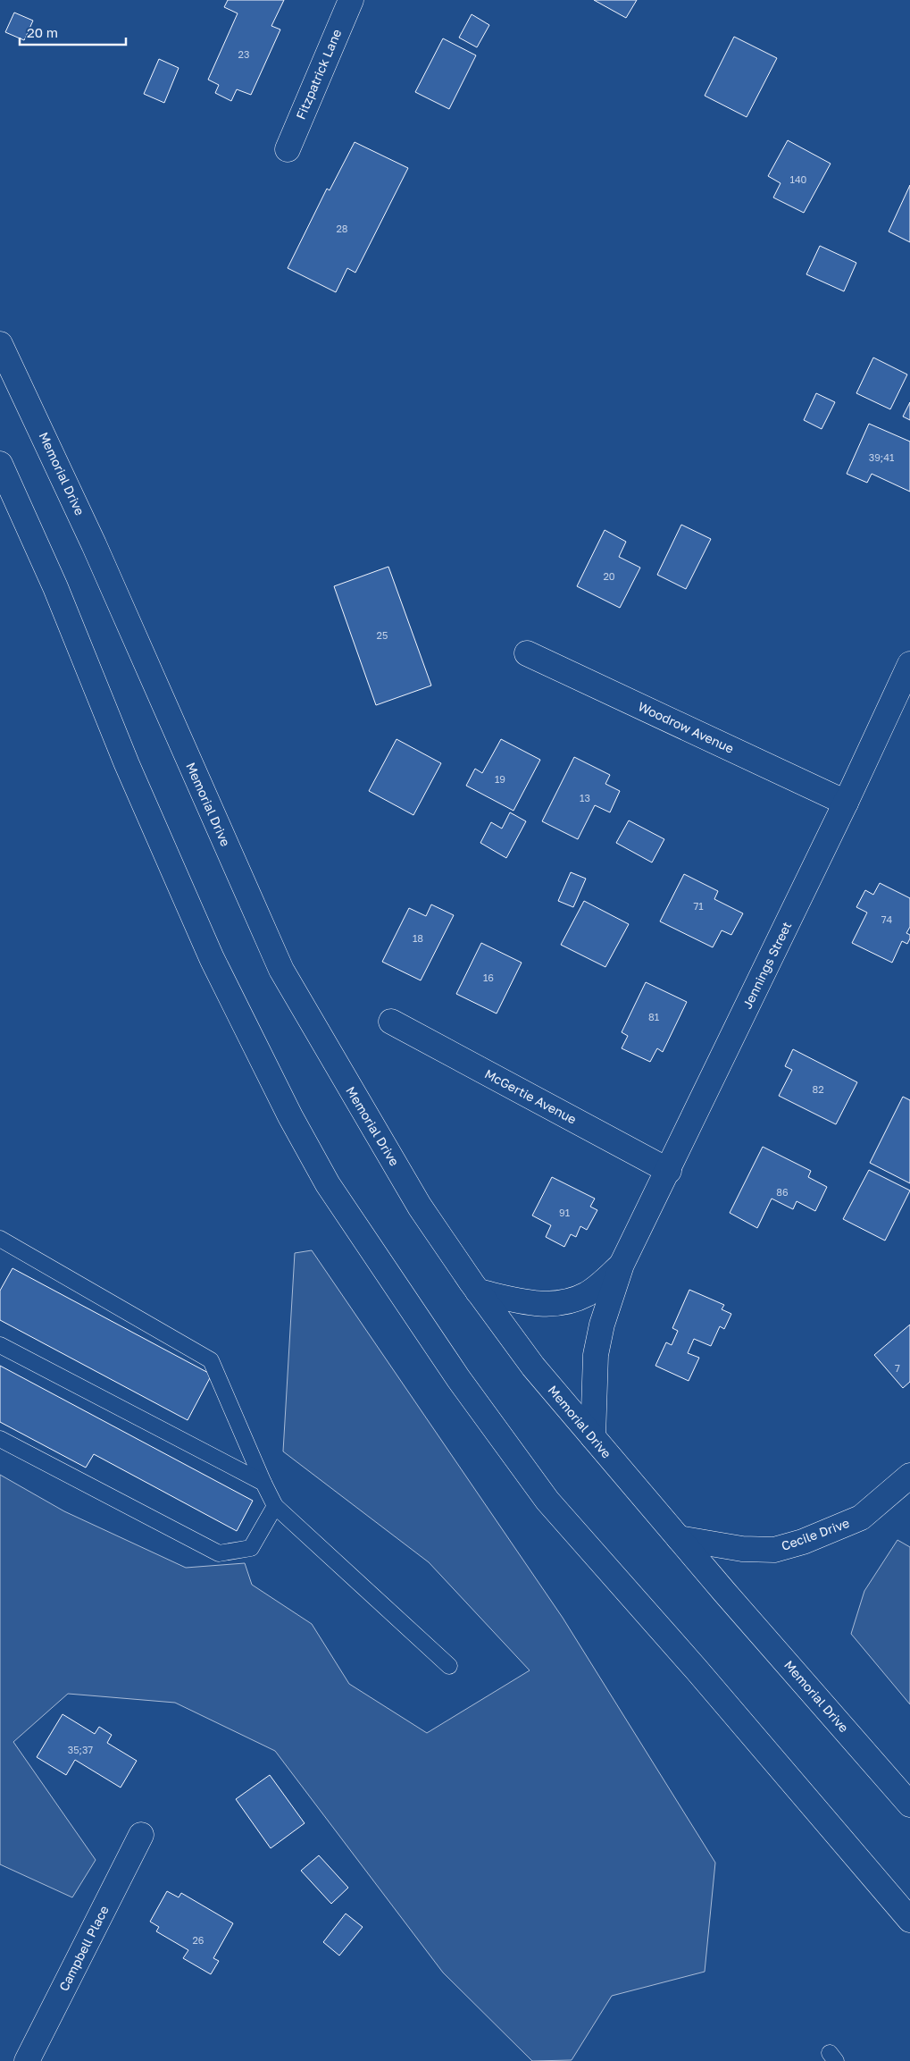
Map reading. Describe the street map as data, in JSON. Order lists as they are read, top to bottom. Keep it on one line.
{"streets":{"main road":["Fitzpatrick Lane","Memorial Drive","Woodrow Avenue","Jennings Street","McGertie Avenue","Cecile Drive","Campbell Place"]},"crossings":[["Memorial Drive","Jennings Street"],["Memorial Drive","Cecile Drive"],["Woodrow Avenue","Jennings Street"],["Jennings Street","McGertie Avenue"]],"house_numbers":["23","140","28","39;41","20","25","19","13","71","74","18","16","81","82","86","91","7","35;37","26"],"scale_bar":"20 m"}
